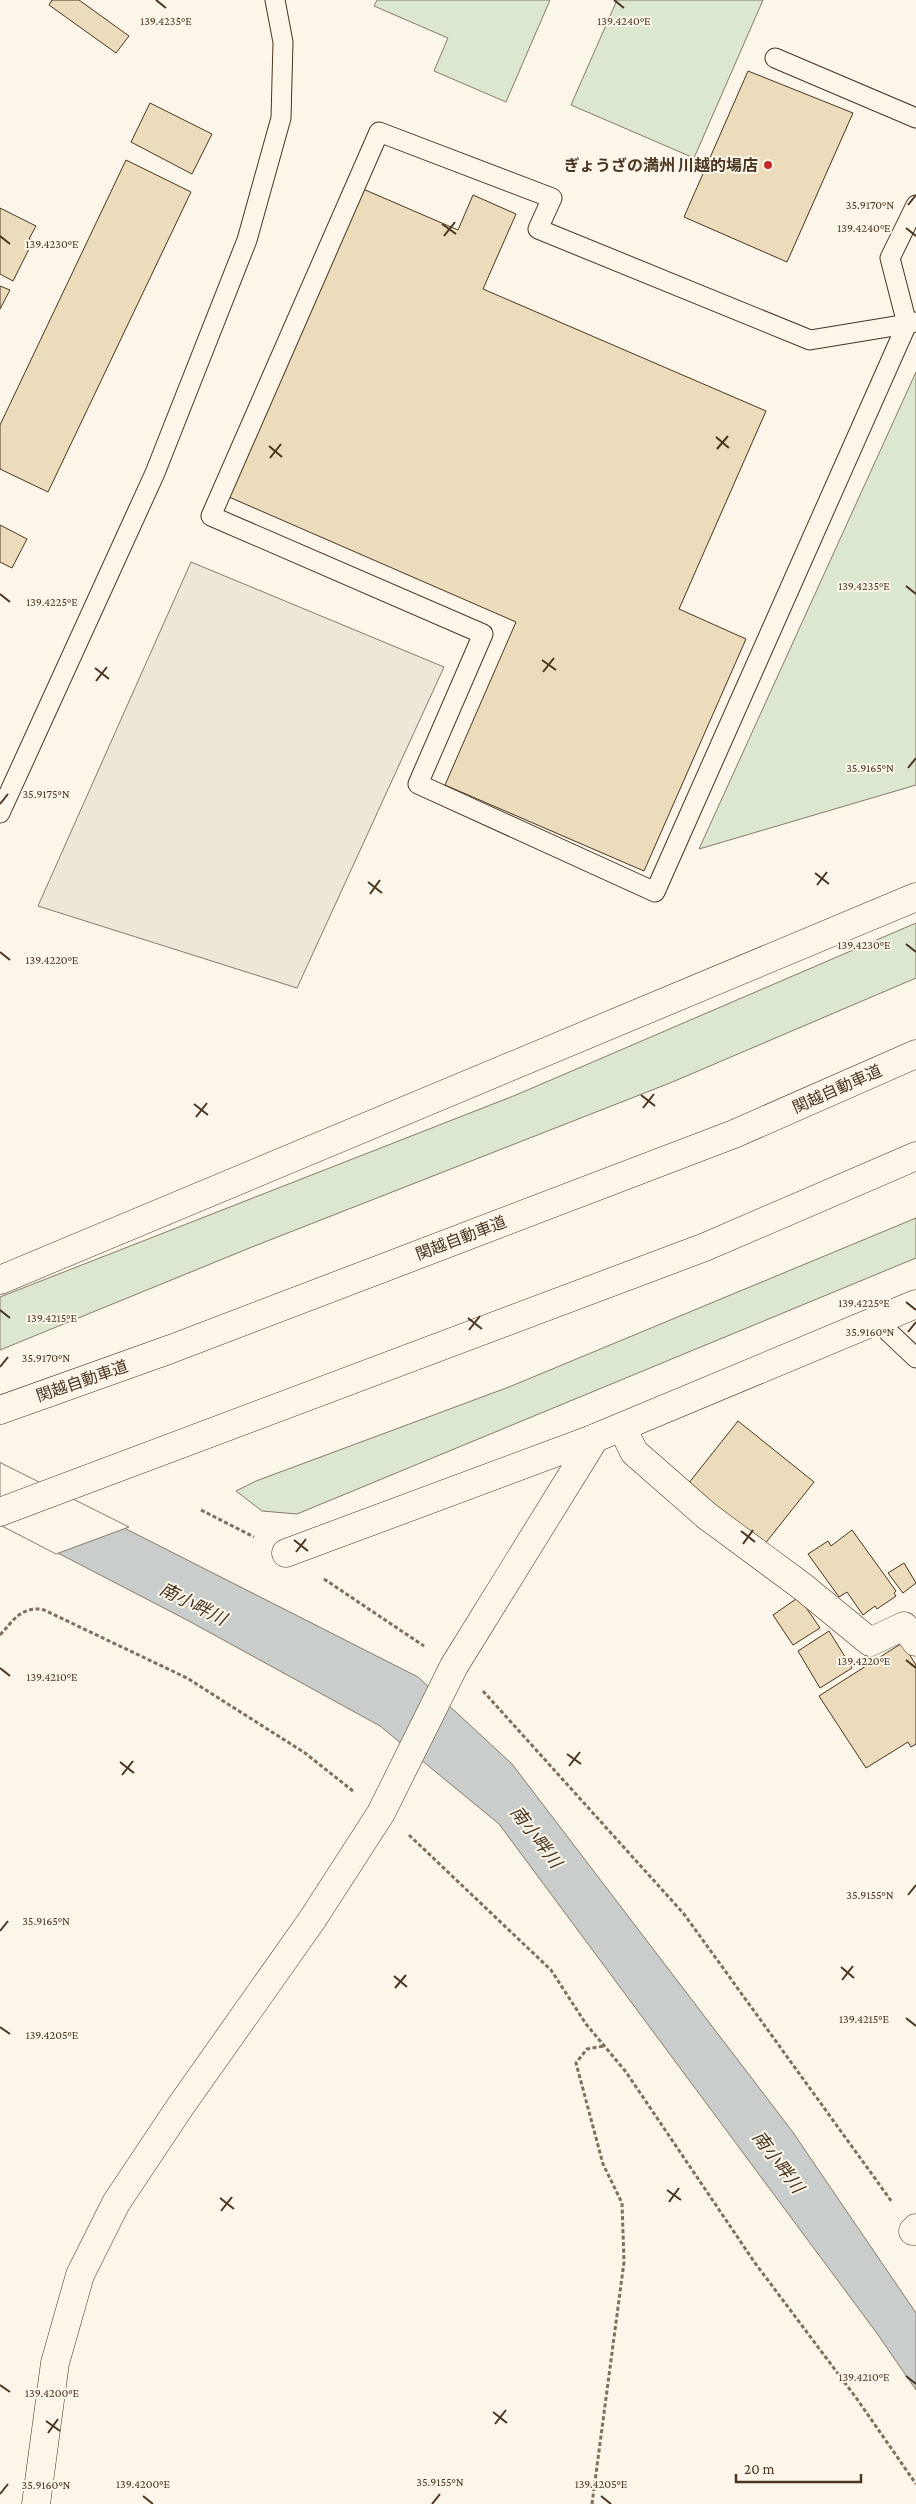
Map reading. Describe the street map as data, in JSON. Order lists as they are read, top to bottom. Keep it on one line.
{"streets":{"main road":["関越自動車道"]},"water":["南小畔川"],"places":["ぎょうざの満州 川越的場店"],"scale_bar":"20 m","coordinates":["139.4240°E","139.4235°E","35.9170°N","139.4230°E","139.4225°E","35.9165°N","35.9175°N","139.4220°E","139.4215°E","35.9160°N","139.4210°E","35.9155°N","139.4205°E","139.4200°E"]}
